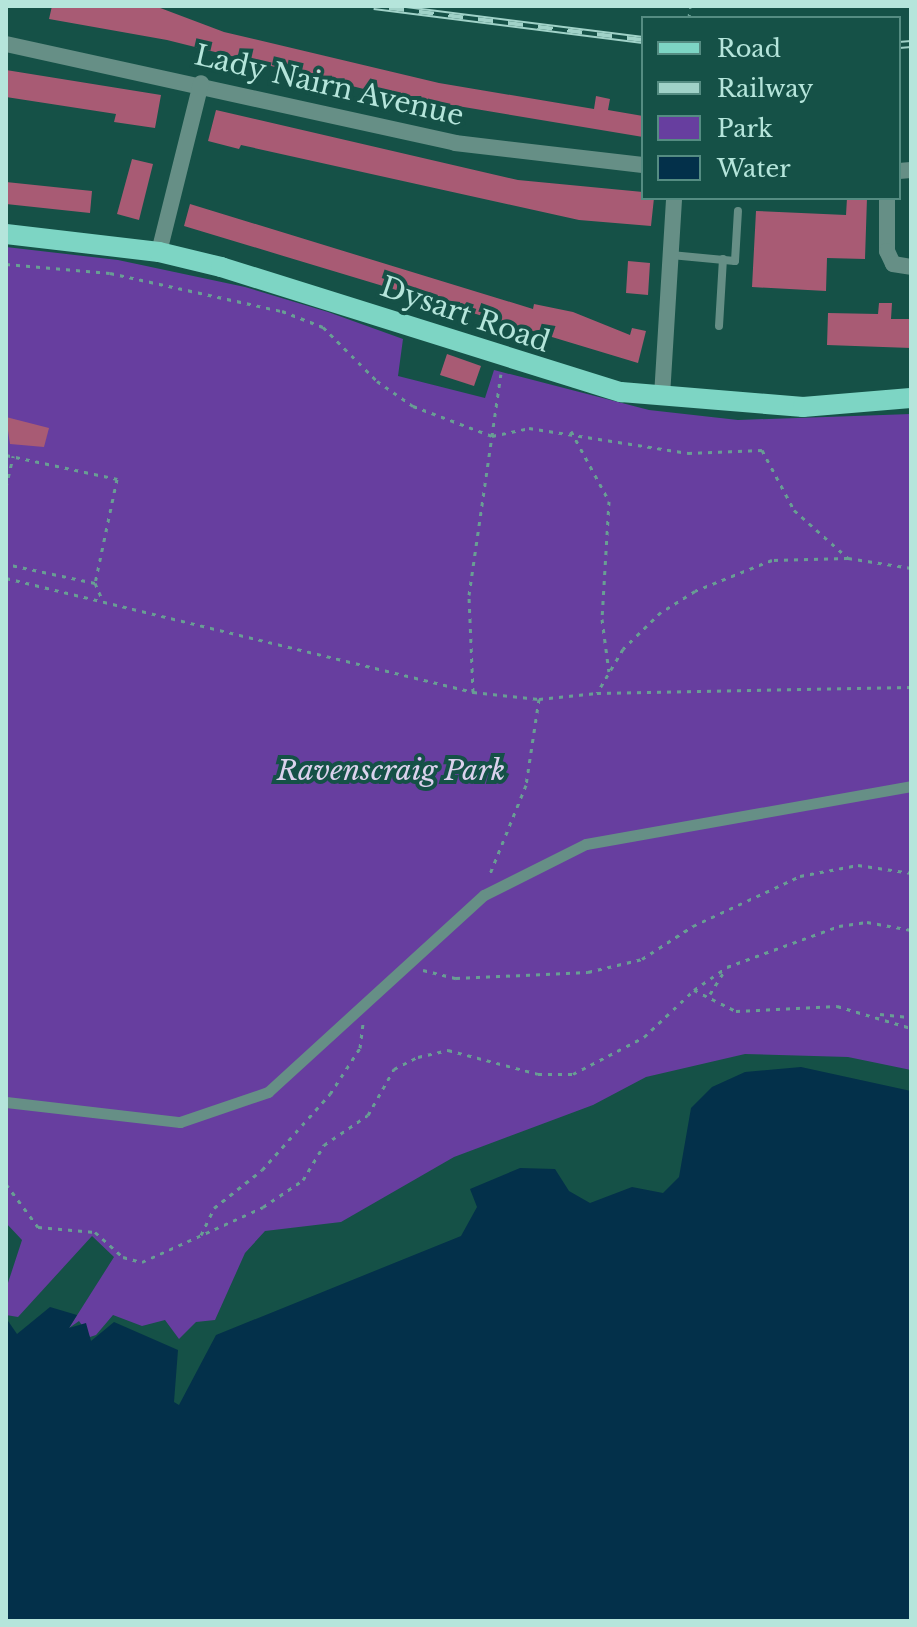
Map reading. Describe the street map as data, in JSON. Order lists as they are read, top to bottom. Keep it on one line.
{"streets":{"main road":["Dysart Road"],"street":["Lady Nairn Avenue"]},"parks":["Ravenscraig Park"],"legend":["Road","Railway","Park","Water"]}
